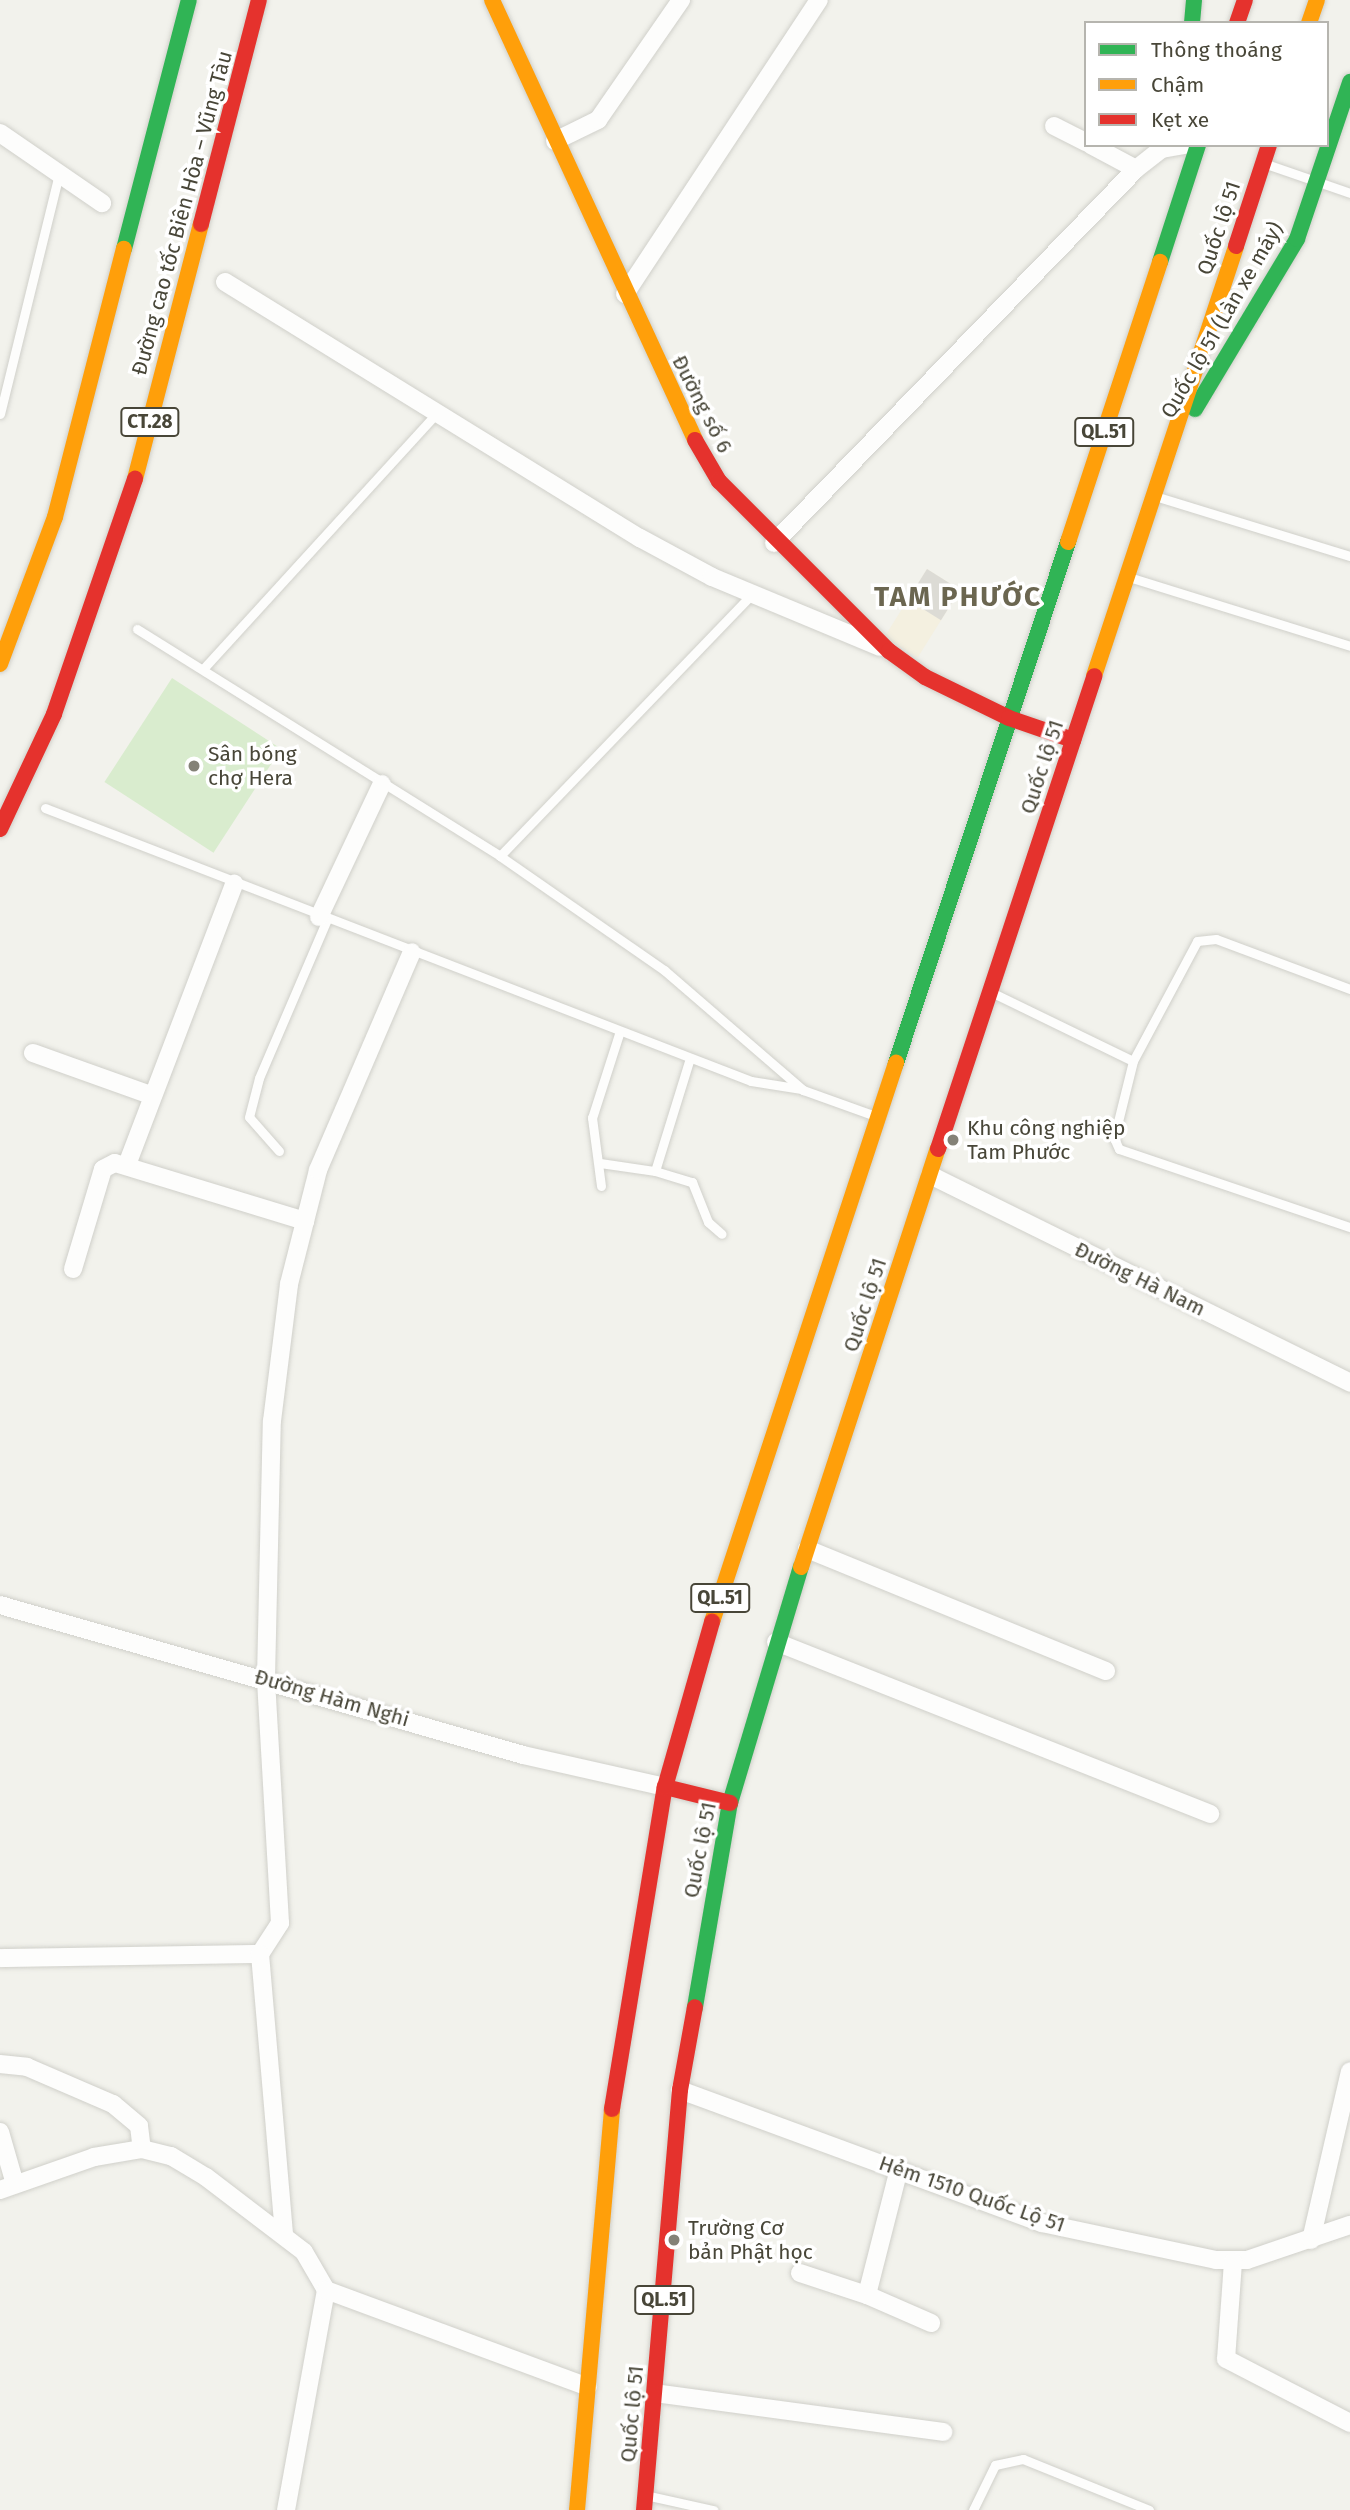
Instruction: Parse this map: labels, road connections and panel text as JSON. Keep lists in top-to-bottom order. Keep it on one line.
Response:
{"streets":{"main road":["Đường cao tốc Biên Hòa – Vũng Tàu","Quốc lộ 51","Quốc lộ 51 (Làn xe máy)","Đường số 6","CT.28","QL.51"],"street":["Đường Hà Nam","Đường Hàm Nghi","Hẻm 1510 Quốc Lộ 51"]},"crossings":[["Quốc lộ 51","Quốc lộ 51 (Làn xe máy)"],["Quốc lộ 51","Đường số 6"],["Quốc lộ 51","Đường Hà Nam"],["Quốc lộ 51","Hẻm 1510 Quốc Lộ 51"],["Đường số 6","QL.51"],["QL.51","Đường Hàm Nghi"]],"districts":["TAM PHƯỚC"],"places":["Sân bóng chợ Hera","Khu công nghiệp Tam Phước","Trường Cơ bản Phật học"],"legend":["Thông thoáng","Chậm","Kẹt xe"]}
